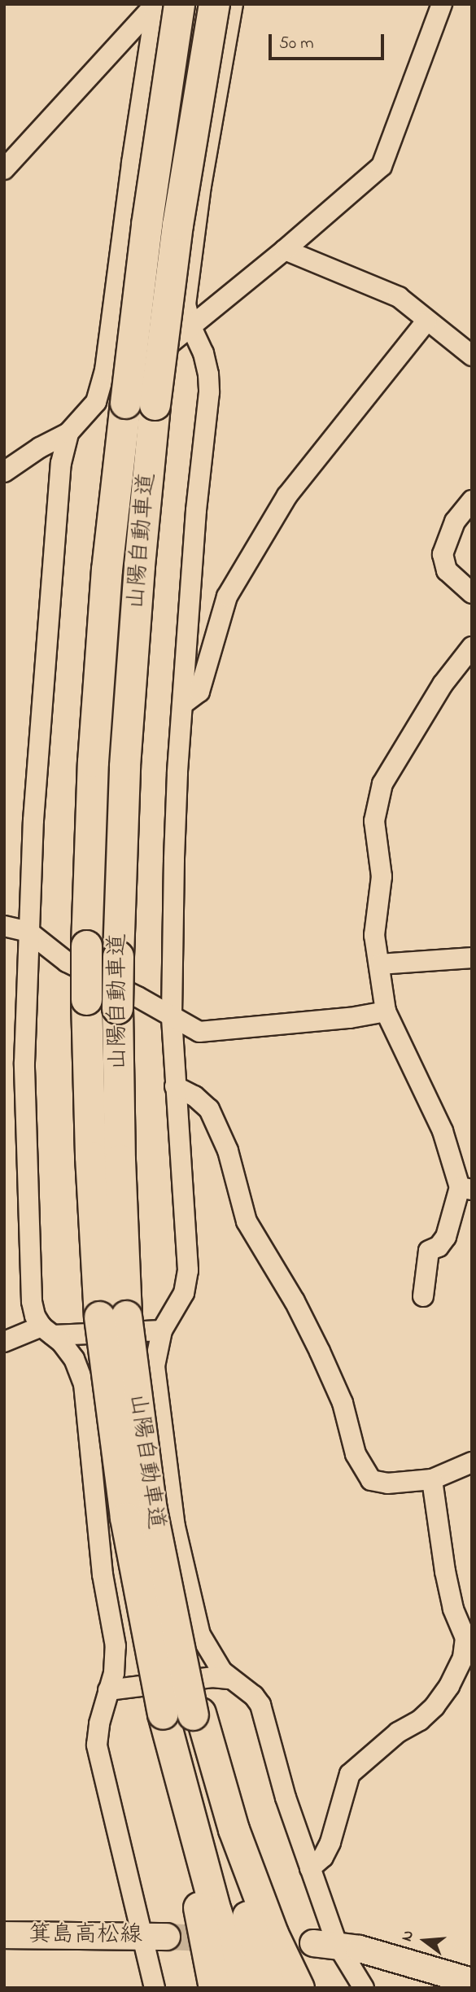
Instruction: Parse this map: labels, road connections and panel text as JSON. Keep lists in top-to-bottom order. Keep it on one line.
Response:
{"streets":{"highway":["山陽自動車道"],"main road":["箕島高松線"]},"scale_bar":"50 m","north":"left"}
